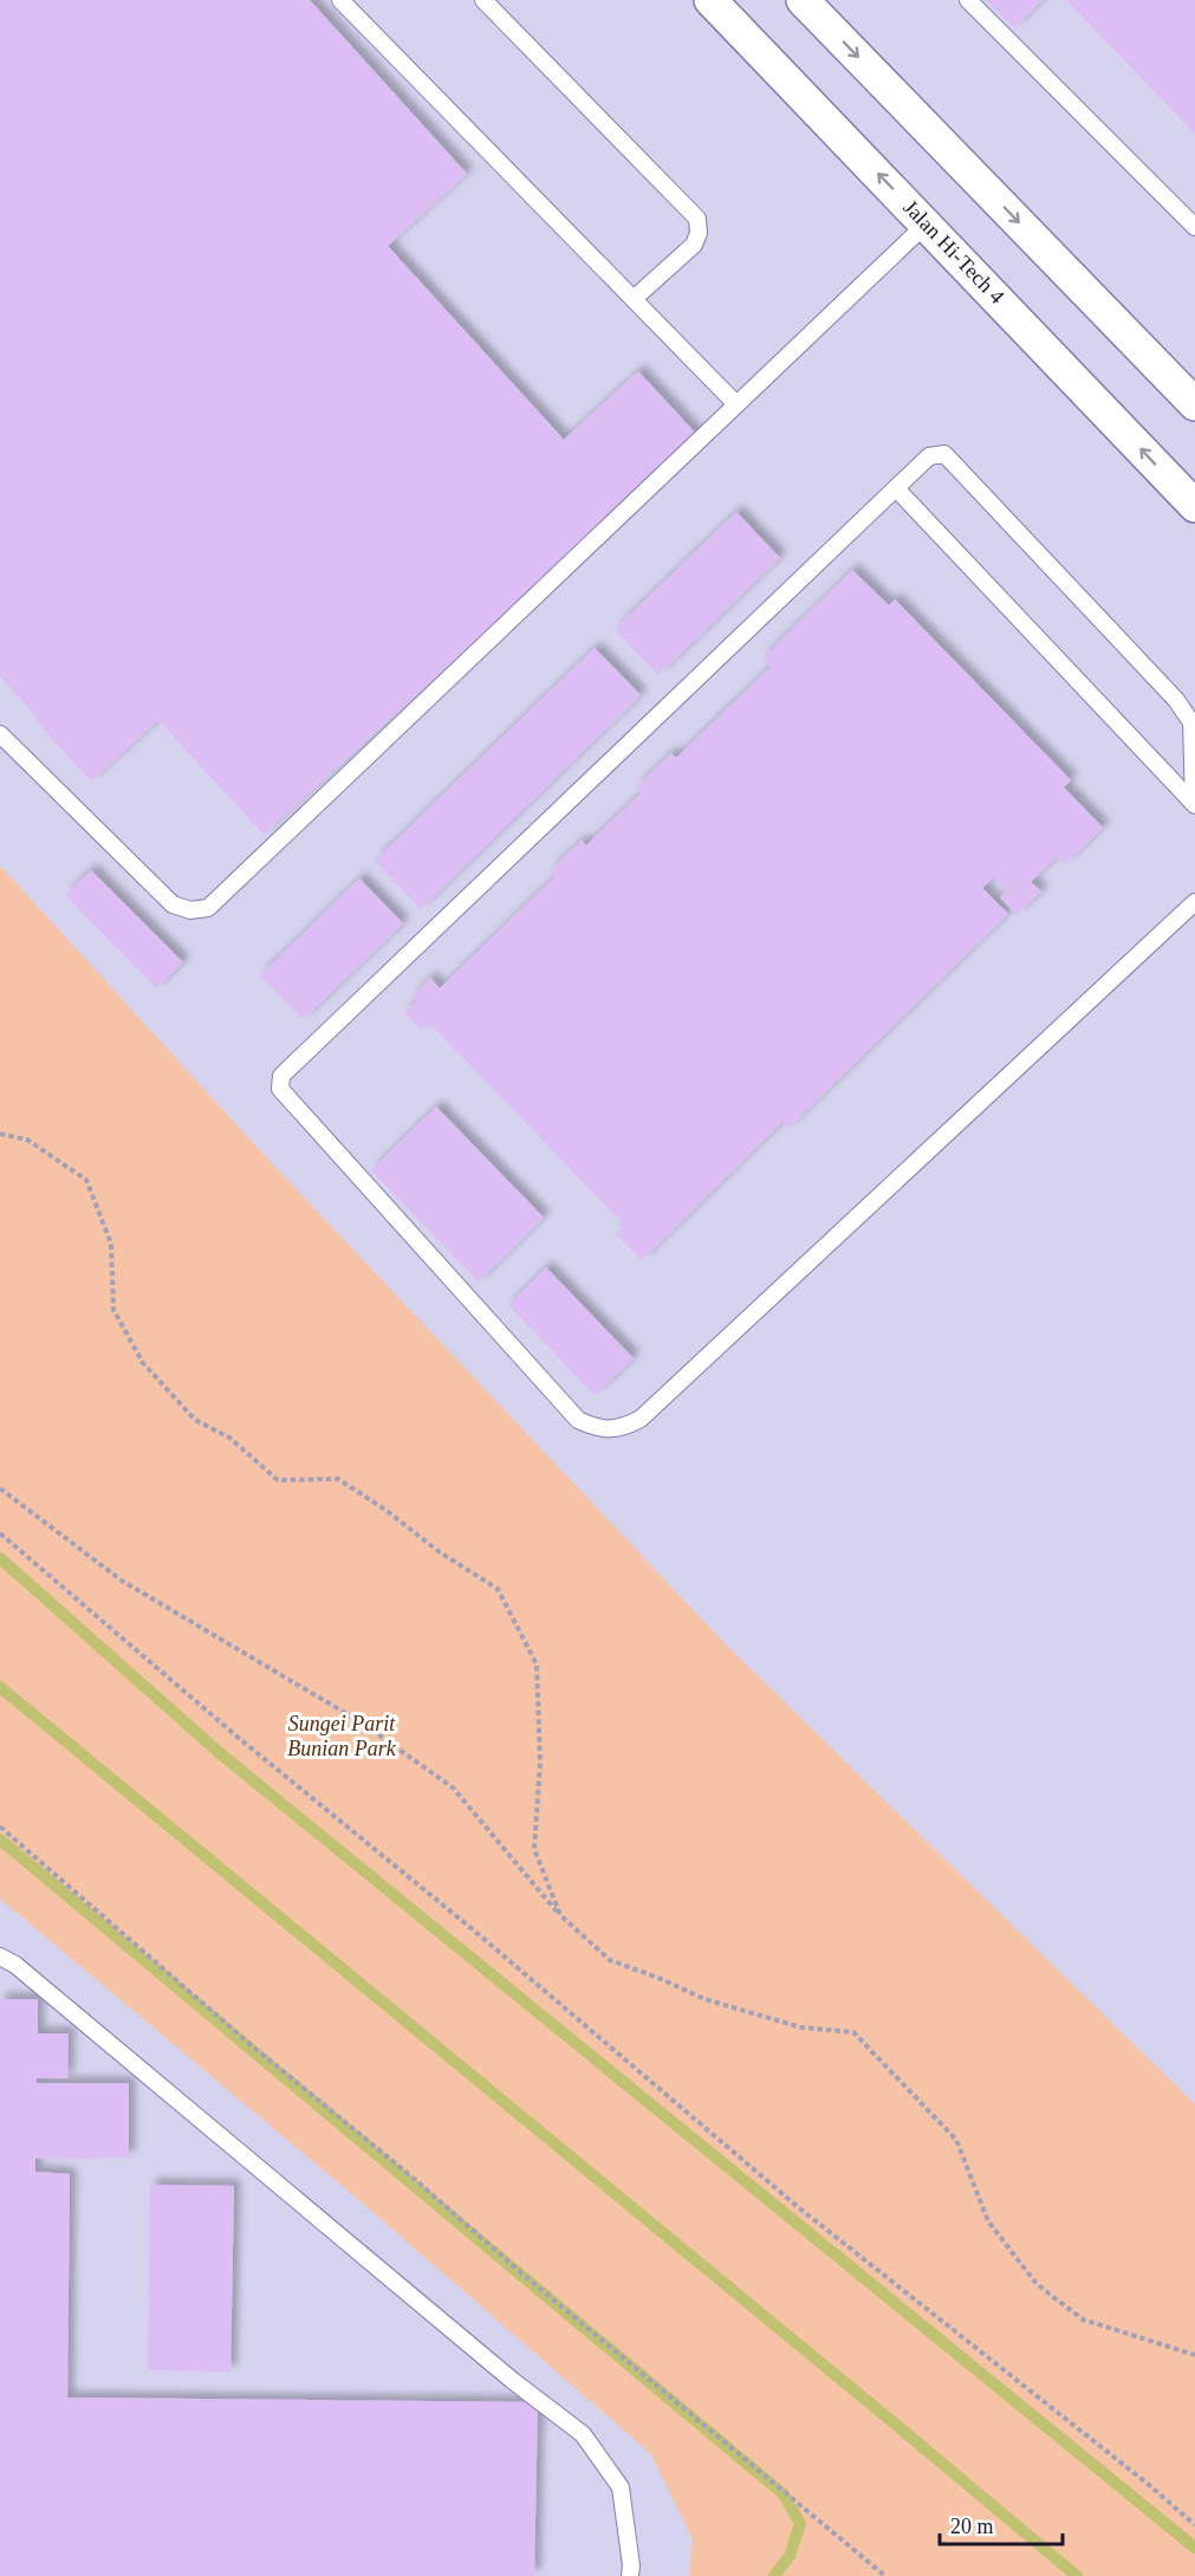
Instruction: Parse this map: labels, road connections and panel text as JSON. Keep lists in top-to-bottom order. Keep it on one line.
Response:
{"streets":{"street":["Jalan Hi-Tech 4"]},"parks":["Sungei Parit Bunian Park"],"scale_bar":"20 m"}
